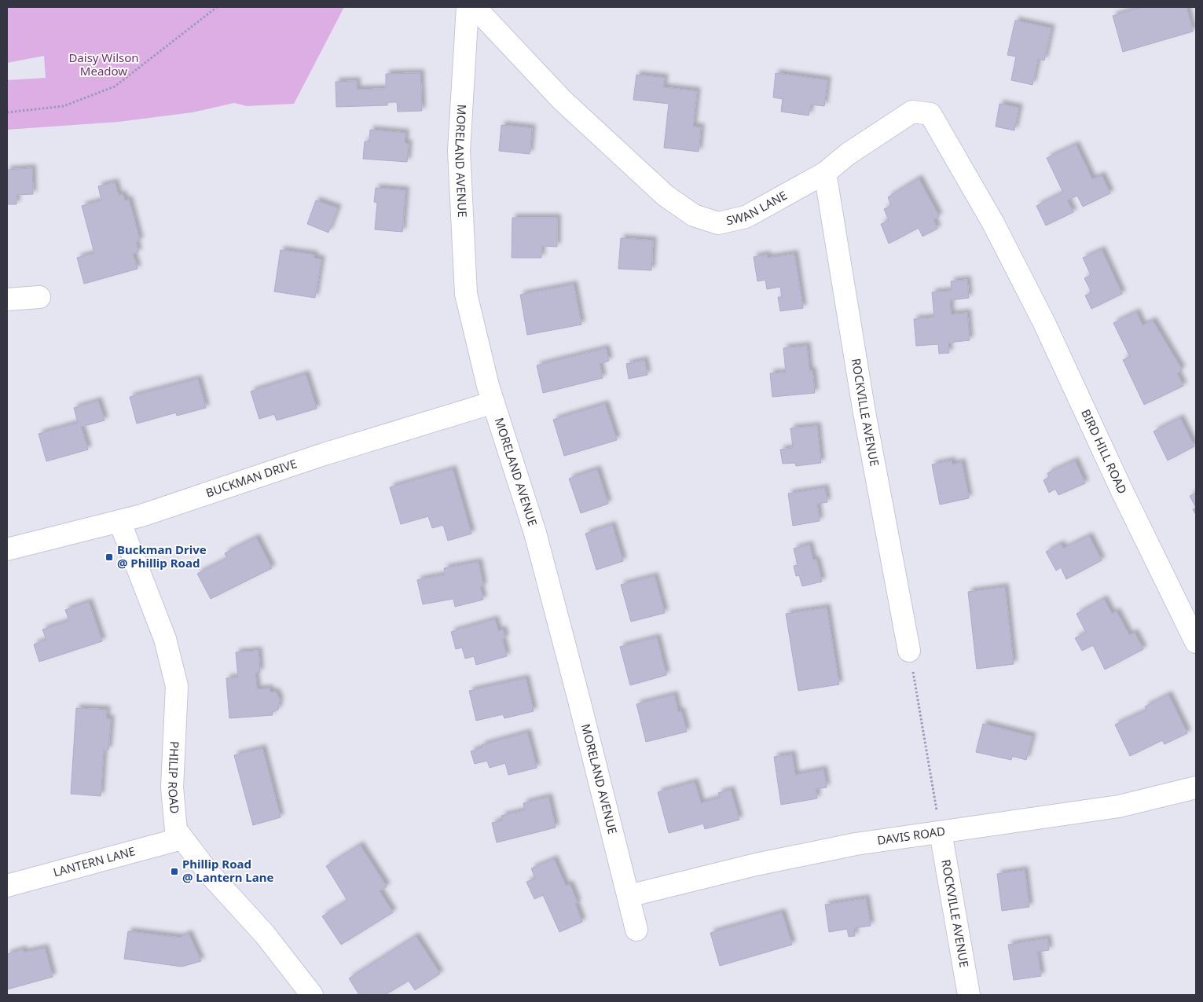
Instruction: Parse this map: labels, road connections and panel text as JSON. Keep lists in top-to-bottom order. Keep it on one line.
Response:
{"streets":{"street":["MORELAND AVENUE","SWAN LANE","ROCKVILLE AVENUE","BIRD HILL ROAD","BUCKMAN DRIVE","PHILIP ROAD","DAVIS ROAD","LANTERN LANE"]},"crossings":[["MORELAND AVENUE","BUCKMAN DRIVE"],["MORELAND AVENUE","DAVIS ROAD"],["SWAN LANE","ROCKVILLE AVENUE"],["SWAN LANE","BIRD HILL ROAD"],["ROCKVILLE AVENUE","DAVIS ROAD"],["BUCKMAN DRIVE","PHILIP ROAD"],["PHILIP ROAD","LANTERN LANE"]],"parks":["Daisy Wilson Meadow"],"places":{"transit":["Buckman Drive @ Phillip Road","Phillip Road @ Lantern Lane"]}}
